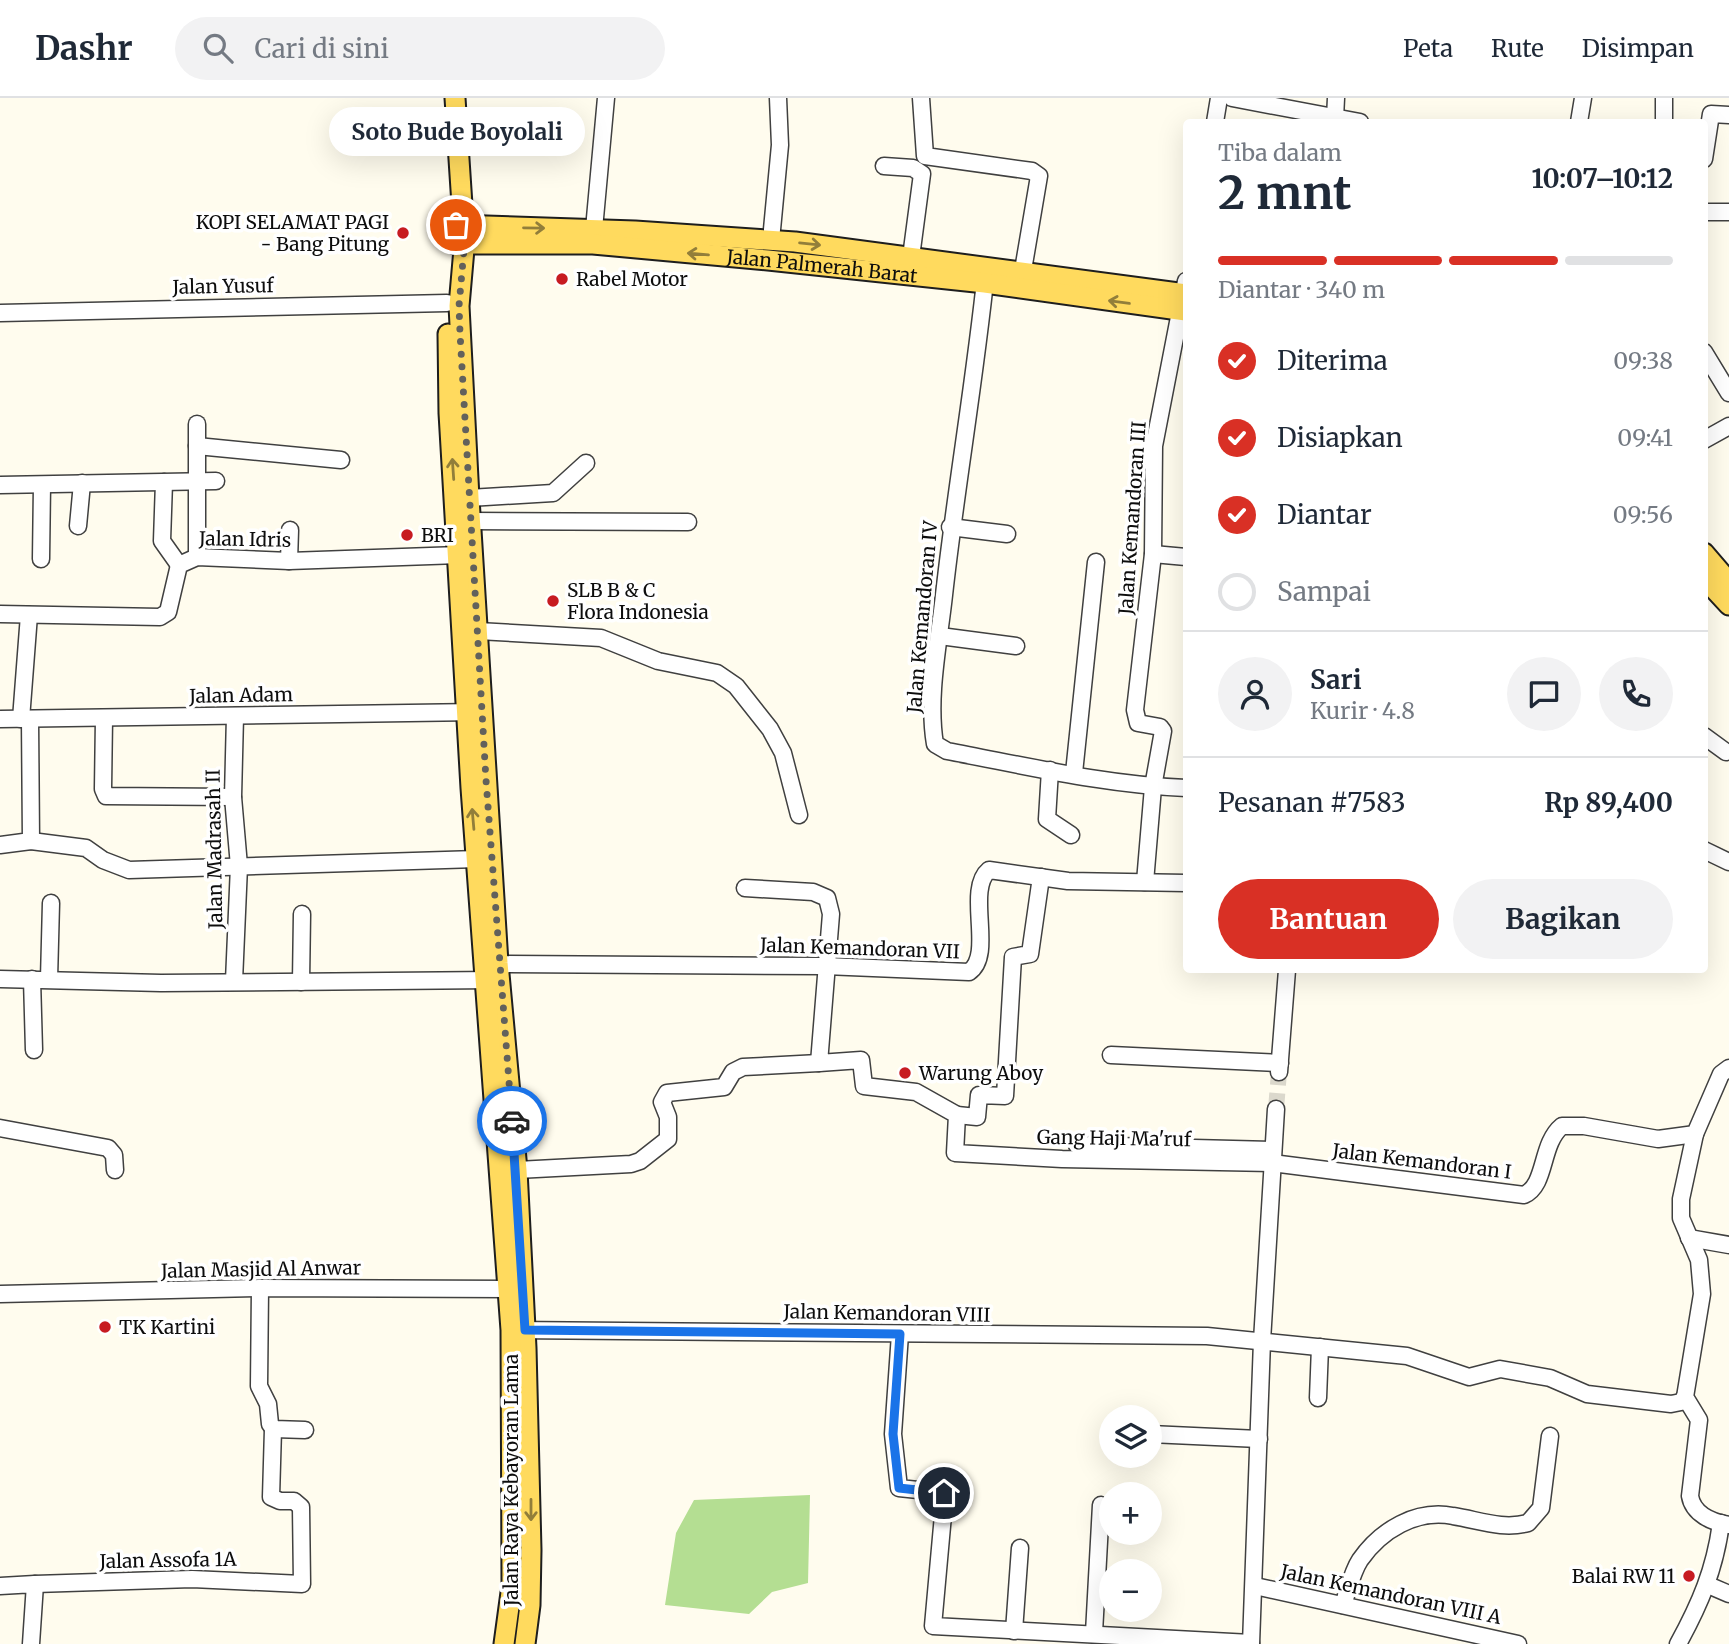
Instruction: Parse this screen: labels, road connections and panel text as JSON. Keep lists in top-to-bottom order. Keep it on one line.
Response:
{"streets":{"main road":["Jalan Palmerah Barat","Jalan Raya Kebayoran Lama"],"street":["Jalan Yusuf","Jalan Kemandoran III","Jalan Idris","Jalan Kemandoran IV","Jalan Adam","Jalan Madrasah II","Jalan Kemandoran VII","Gang Haji Ma'ruf","Jalan Kemandoran I","Jalan Masjid Al Anwar","Jalan Kemandoran VIII","Jalan Assofa 1A","Jalan Kemandoran VIII A"]},"crossings":[["Jalan Palmerah Barat","Jalan Kemandoran IV"],["Jalan Palmerah Barat","Jalan Raya Kebayoran Lama"],["Jalan Yusuf","Jalan Raya Kebayoran Lama"],["Jalan Kemandoran III","Jalan Kemandoran IV"],["Jalan Idris","Jalan Raya Kebayoran Lama"],["Jalan Adam","Jalan Madrasah II"],["Jalan Adam","Jalan Raya Kebayoran Lama"],["Jalan Kemandoran VII","Jalan Raya Kebayoran Lama"],["Gang Haji Ma'ruf","Jalan Kemandoran I"],["Jalan Masjid Al Anwar","Jalan Raya Kebayoran Lama"],["Jalan Kemandoran VIII","Jalan Raya Kebayoran Lama"]],"places":["Soto Bude Boyolali","KOPI SELAMAT PAGI - Bang Pitung","Rabel Motor","BRI","SLB B & C Flora Indonesia","Warung Aboy","TK Kartini","Balai RW 11"],"page":{"header":"Dashr","search":"Cari di sini","nav":["Peta","Rute","Disimpan"],"bubble":"Soto Bude Boyolali","heading":["2 mnt","Tiba dalam","10:07–10:12"],"panel":["Sari","Kurir · 4.8","Pesanan #7583","Rp 89,400"],"bar":"Diantar · 340 m","list":[["Diterima","09:38"],["Disiapkan","09:41"],["Diantar","09:56"],"Sampai"],"buttons":["Bantuan","Bagikan"],"map_buttons":["+","−"]}}
